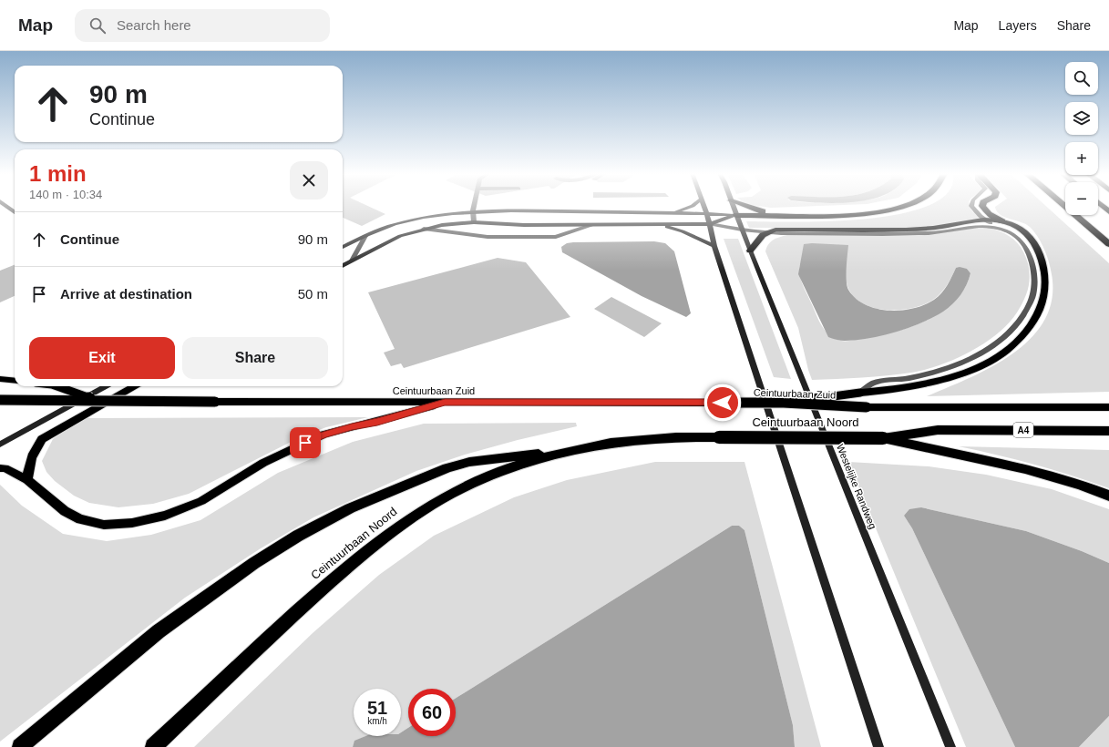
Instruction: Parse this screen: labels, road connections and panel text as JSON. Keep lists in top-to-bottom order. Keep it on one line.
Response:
{"streets":{"highway":["Ceintuurbaan Noord","A4"],"main road":["Ceintuurbaan Zuid"],"street":["Westelijke Randweg"]},"crossings":[["Ceintuurbaan Noord","A4"]],"page":{"header":"Map","search":"Search here","nav":["Map","Layers","Share"],"map_buttons":["+","−"],"turn":["90 m","Continue"],"heading":["1 min","140 m · 10:34"],"list":[{"name":"Continue","value":"90 m"},{"name":"Arrive at destination","value":"50 m"}],"buttons":["Exit","Share"],"speed":"51 km/h","limit":"60"}}
